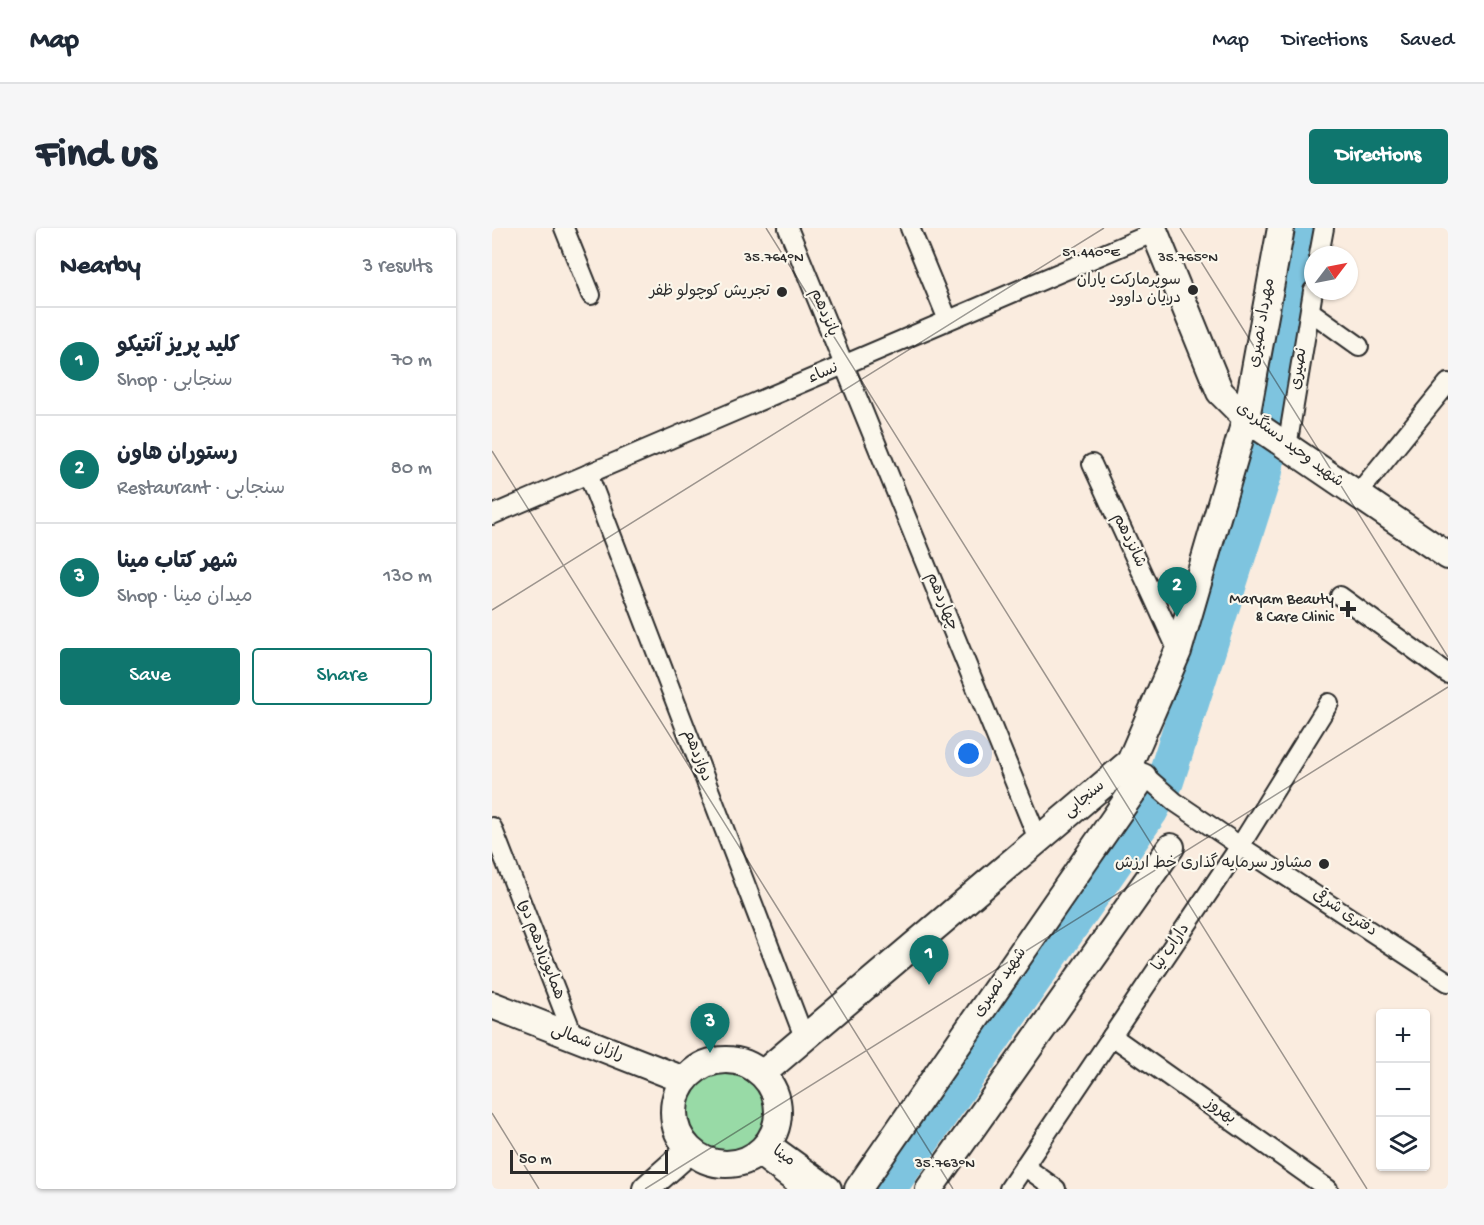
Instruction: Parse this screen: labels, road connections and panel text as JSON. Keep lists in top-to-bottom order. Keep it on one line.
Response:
{"streets":{"street":["پانزدهم","مهرداد نصیری","نصیری","نساء","شهید وحید دستگردی","شانزدهم","چهاردهم","دوازدهم","سنجابی","دفتری شرقی","داراب نیا","همایون(دهم دو)","شهید نصیری","رازان شمالی","بهروز","مینا"]},"crossings":[["پانزدهم","نساء"],["پانزدهم","چهاردهم"],["مهرداد نصیری","نصیری"],["مهرداد نصیری","شهید وحید دستگردی"],["مهرداد نصیری","سنجابی"],["نصیری","شهید وحید دستگردی"],["نصیری","سنجابی"],["نساء","شهید وحید دستگردی"],["نساء","چهاردهم"],["نساء","دوازدهم"],["شهید وحید دستگردی","سنجابی"],["شانزدهم","سنجابی"],["چهاردهم","سنجابی"],["دوازدهم","سنجابی"],["سنجابی","دفتری شرقی"],["سنجابی","شهید نصیری"],["سنجابی","رازان شمالی"],["سنجابی","مینا"],["دفتری شرقی","داراب نیا"],["دفتری شرقی","شهید نصیری"],["داراب نیا","بهروز"],["همایون(دهم دو)","رازان شمالی"],["رازان شمالی","مینا"]],"places":{"other":["سوپرمارکت یاران دریان داوود","تجریش کوچولو ظفر","مشاور سرمایه‌ گذاری خط ارزش"],"health":["Maryam Beauty & Care Clinic"]},"scale_bar":"50 m","north":"top right","page":{"header":"Map","nav":["Map","Directions","Saved"],"buttons":["Directions",["Save","Share"]],"title":"Find us","heading":["Nearby","3 results"],"list":[{"mark":"1","name":"کلید پریز آنتیکو","note":"Shop · سنجابی","value":"70 m"},{"mark":"2","name":"رستوران هاون","note":"Restaurant · سنجابی","value":"80 m"},{"mark":"3","name":"شهر کتاب مینا","note":"Shop · میدان مینا","value":"130 m"}],"pins":["2","1","3"],"map_buttons":["+","−"],"scale":"50 m"},"coordinates":["51.440°E","35.764°N","35.765°N","35.763°N"]}
